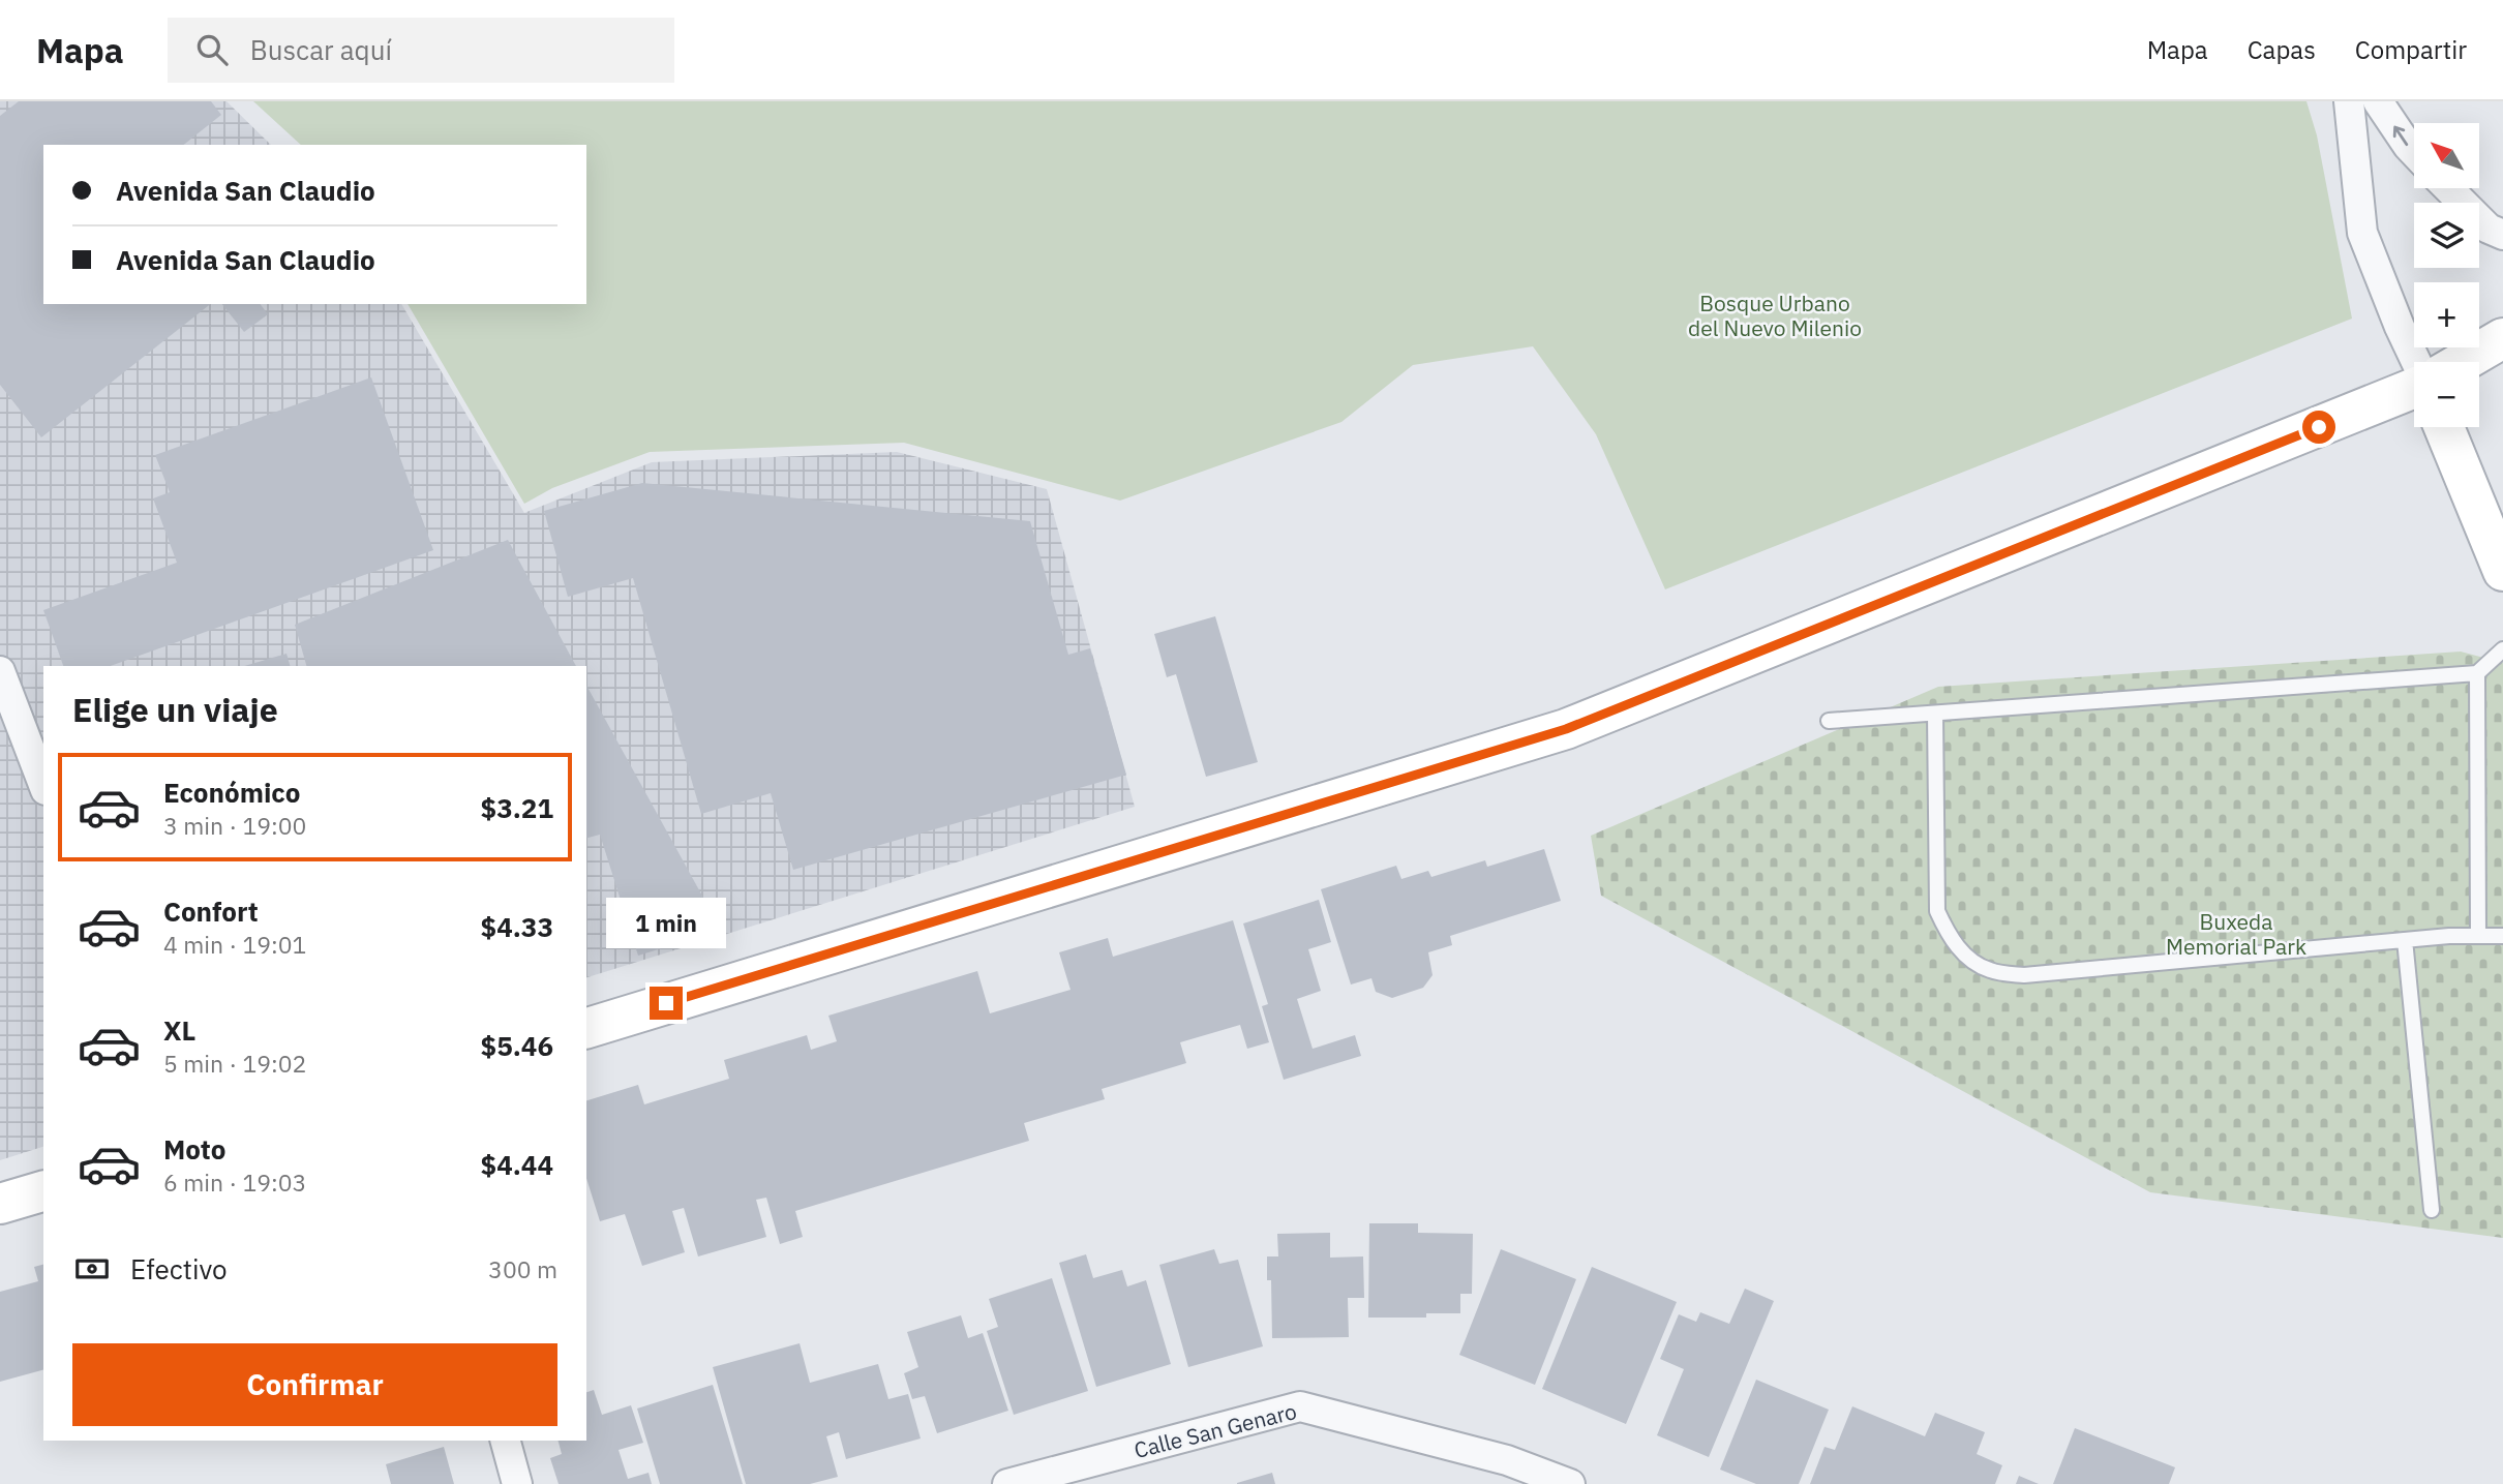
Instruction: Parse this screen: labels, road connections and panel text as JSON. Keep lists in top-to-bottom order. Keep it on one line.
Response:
{"streets":{"street":["Calle San Genaro"]},"parks":["Bosque Urbano del Nuevo Milenio","Buxeda Memorial Park"],"north":"top left","page":{"header":"Mapa","search":"Buscar aquí","nav":["Mapa","Capas","Compartir"],"map_buttons":["+","−"],"banner":["Avenida San Claudio","Avenida San Claudio"],"heading":"Elige un viaje","list":[{"name":"Económico","note":"3 min · 19:00","value":"$3.21"},{"name":"Confort","note":"4 min · 19:01","value":"$4.33"},{"name":"XL","note":"5 min · 19:02","value":"$5.46"},{"name":"Moto","note":"6 min · 19:03","value":"$4.44"}],"bubble":"1 min","pay":["Efectivo","300 m"],"buttons":"Confirmar"}}
